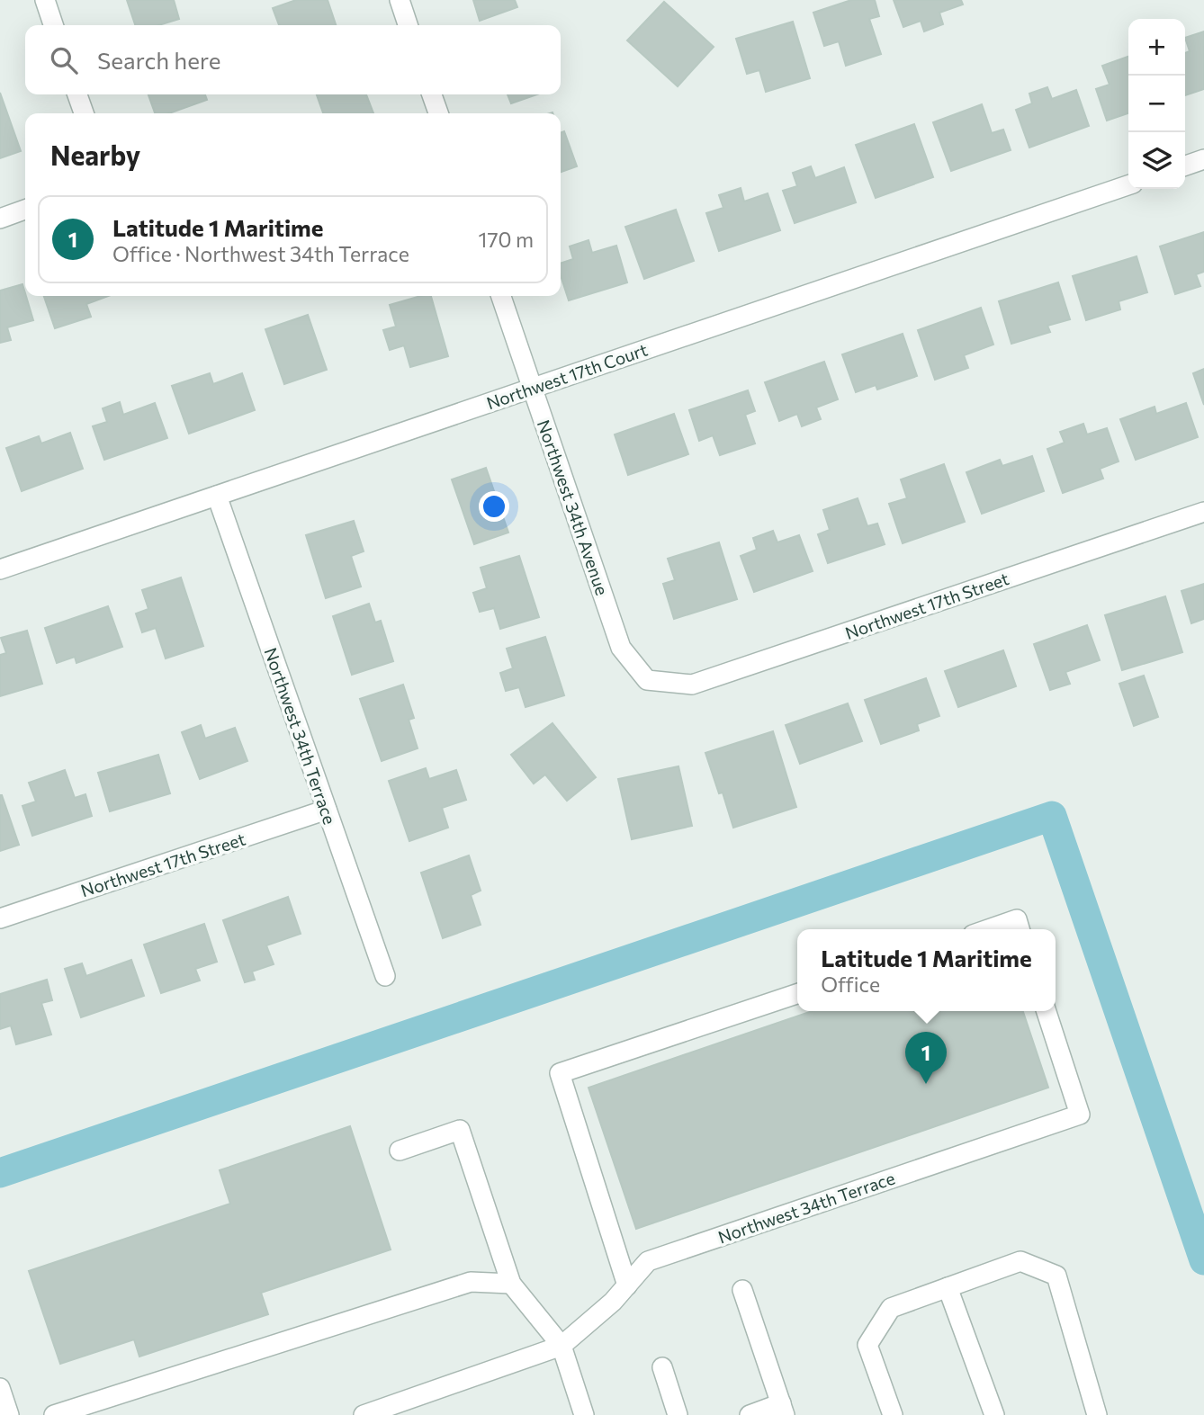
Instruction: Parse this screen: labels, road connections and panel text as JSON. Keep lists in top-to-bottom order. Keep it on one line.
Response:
{"streets":{"street":["Northwest 17th Court","Northwest 34th Avenue","Northwest 17th Street","Northwest 34th Terrace"]},"crossings":[["Northwest 17th Court","Northwest 34th Avenue"],["Northwest 17th Court","Northwest 34th Terrace"],["Northwest 34th Avenue","Northwest 17th Street"],["Northwest 17th Street","Northwest 34th Terrace"]],"page":{"map_buttons":["+","−"],"search":"Search here","heading":"Nearby","list":[{"mark":"1","name":"Latitude 1 Maritime","note":"Office · Northwest 34th Terrace","value":"170 m"}],"popup":["Latitude 1 Maritime","Office"],"pins":"1"}}
